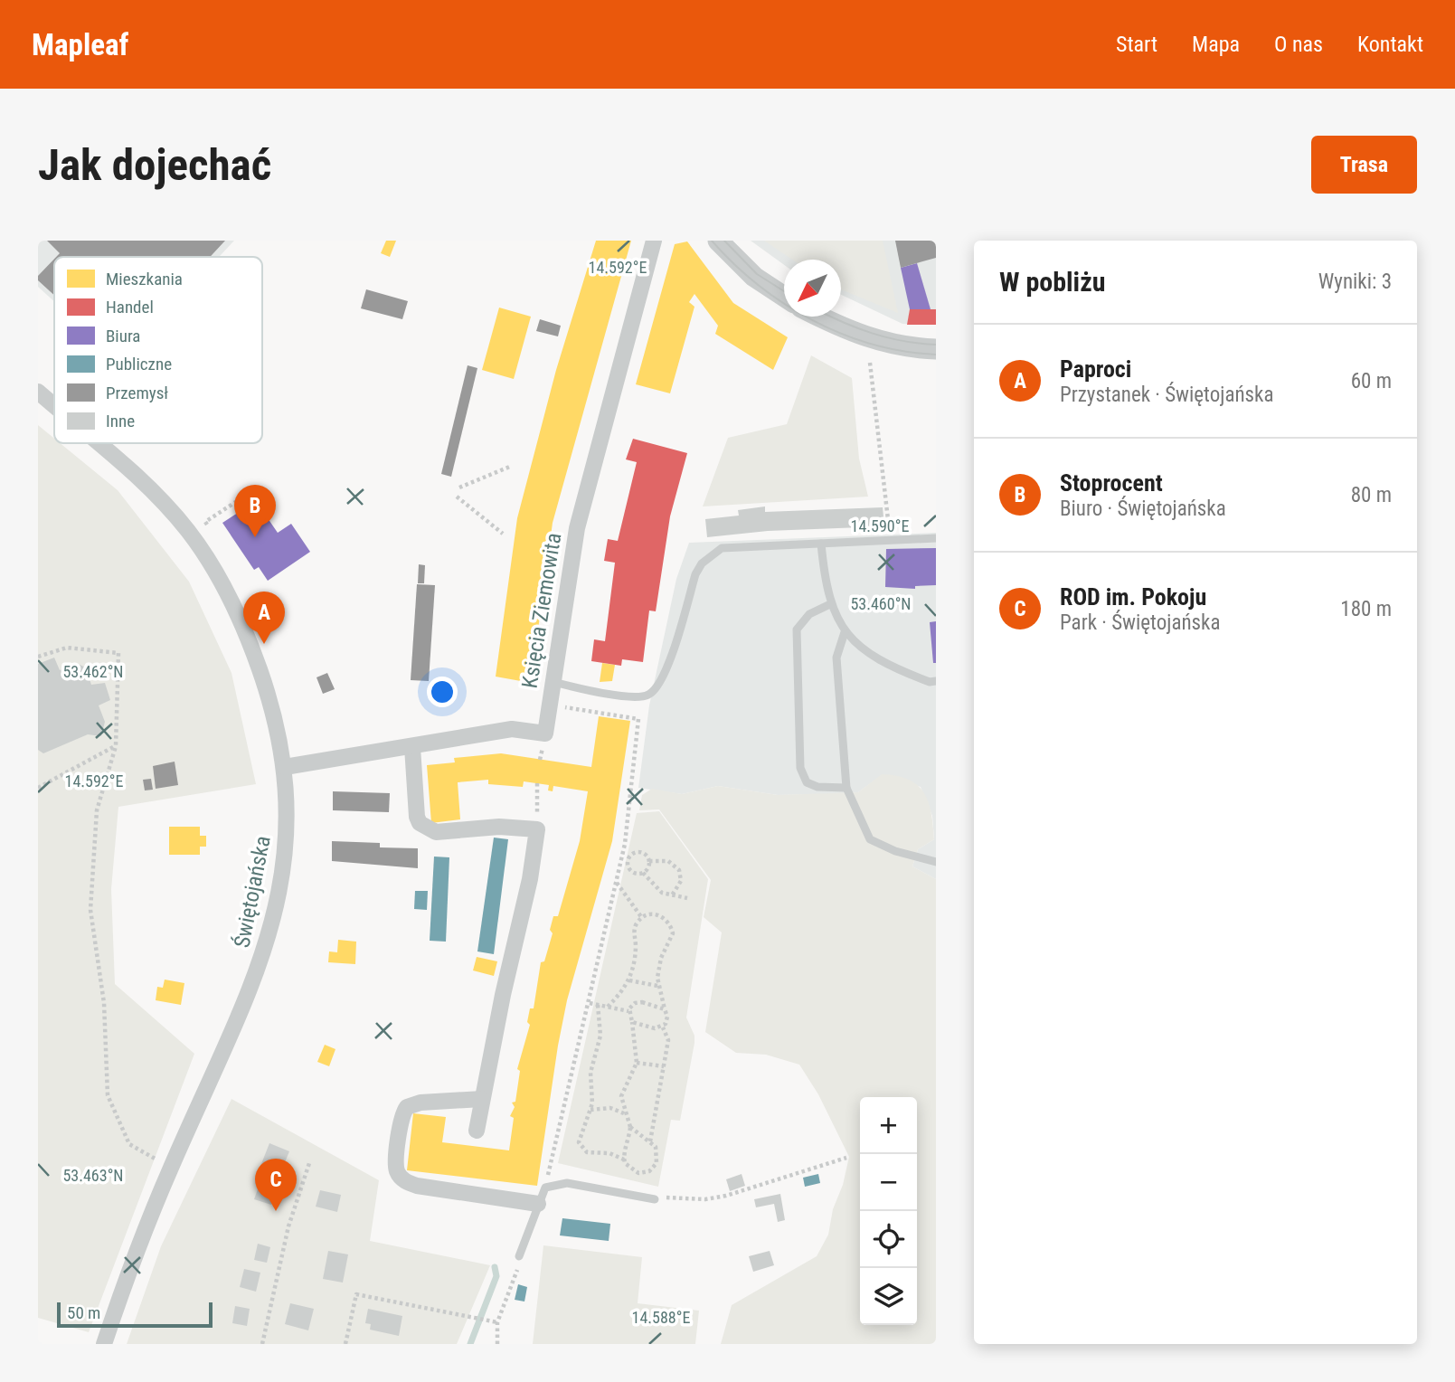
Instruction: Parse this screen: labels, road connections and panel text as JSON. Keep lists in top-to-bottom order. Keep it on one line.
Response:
{"streets":{"street":["Księcia Ziemowita","Świętojańska"]},"crossings":[["Księcia Ziemowita","Świętojańska"]],"legend":["Mieszkania","Handel","Biura","Publiczne","Przemysł","Inne"],"scale_bar":"50 m","north":"bottom left","page":{"header":"Mapleaf","nav":["Start","Mapa","O nas","Kontakt"],"buttons":"Trasa","title":"Jak dojechać","heading":["W pobliżu","Wyniki: 3"],"list":[{"mark":"A","name":"Paproci","note":"Przystanek · Świętojańska","value":"60 m"},{"mark":"B","name":"Stoprocent","note":"Biuro · Świętojańska","value":"80 m"},{"mark":"C","name":"ROD im. Pokoju","note":"Park · Świętojańska","value":"180 m"}],"pins":["B","A","C"],"map_buttons":["+","−"],"scale":"50 m"},"coordinates":["14.592°E","14.590°E","53.460°N","53.462°N","53.463°N","14.588°E"]}
